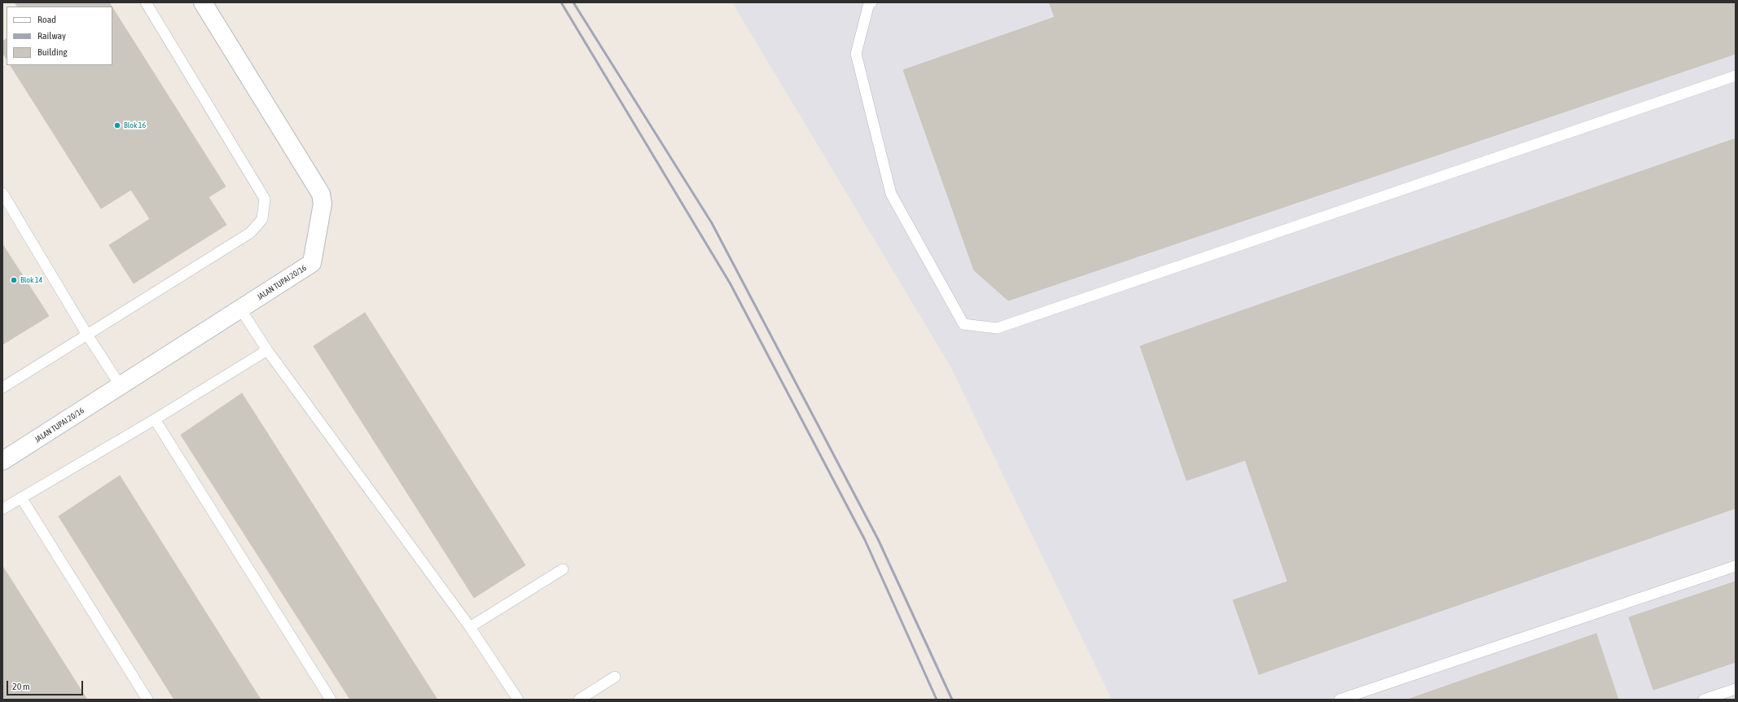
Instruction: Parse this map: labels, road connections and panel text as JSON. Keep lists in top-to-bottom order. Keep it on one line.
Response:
{"streets":{"street":["JALAN TUPAI 20/16"]},"places":["Blok 16","Blok 14"],"legend":["Road","Railway","Building"],"scale_bar":"20 m"}
